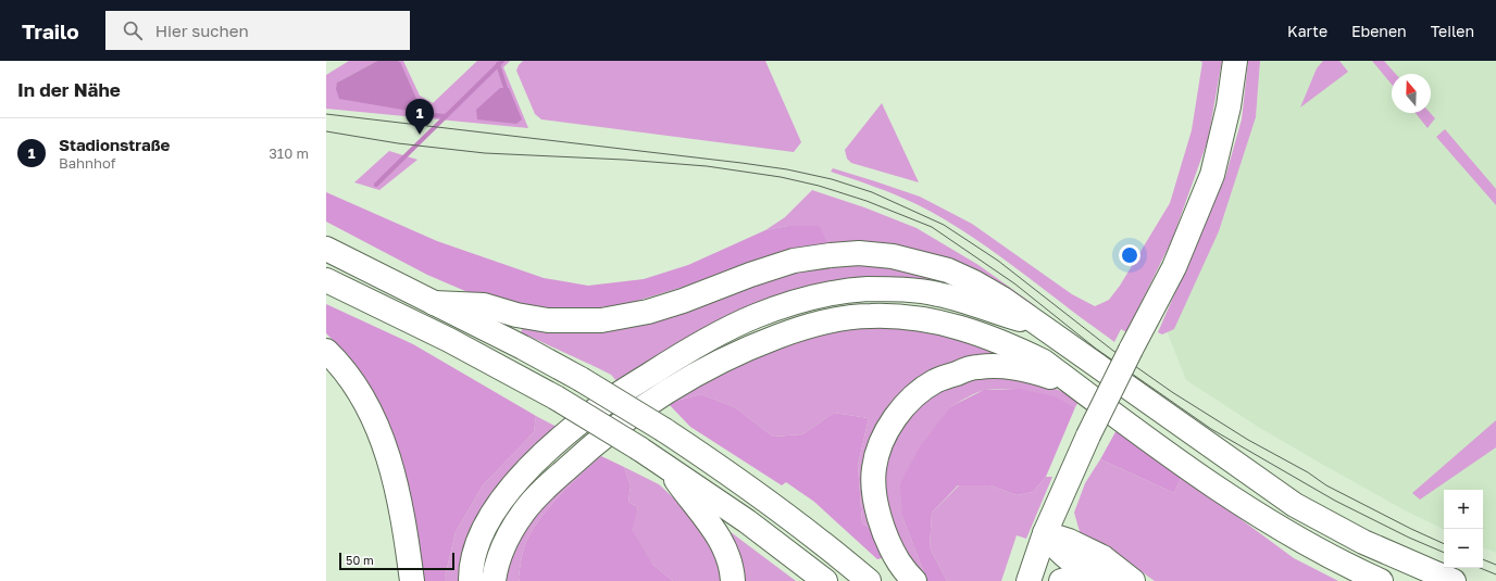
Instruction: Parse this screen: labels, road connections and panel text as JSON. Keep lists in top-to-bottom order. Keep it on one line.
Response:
{"scale_bar":"50 m","north":"top","page":{"header":"Trailo","search":"Hier suchen","nav":["Karte","Ebenen","Teilen"],"heading":"In der Nähe","pins":"1","list":[{"mark":"1","name":"Stadionstraße","note":"Bahnhof","value":"310 m"}],"map_buttons":["+","−"],"scale":"50 m"}}
